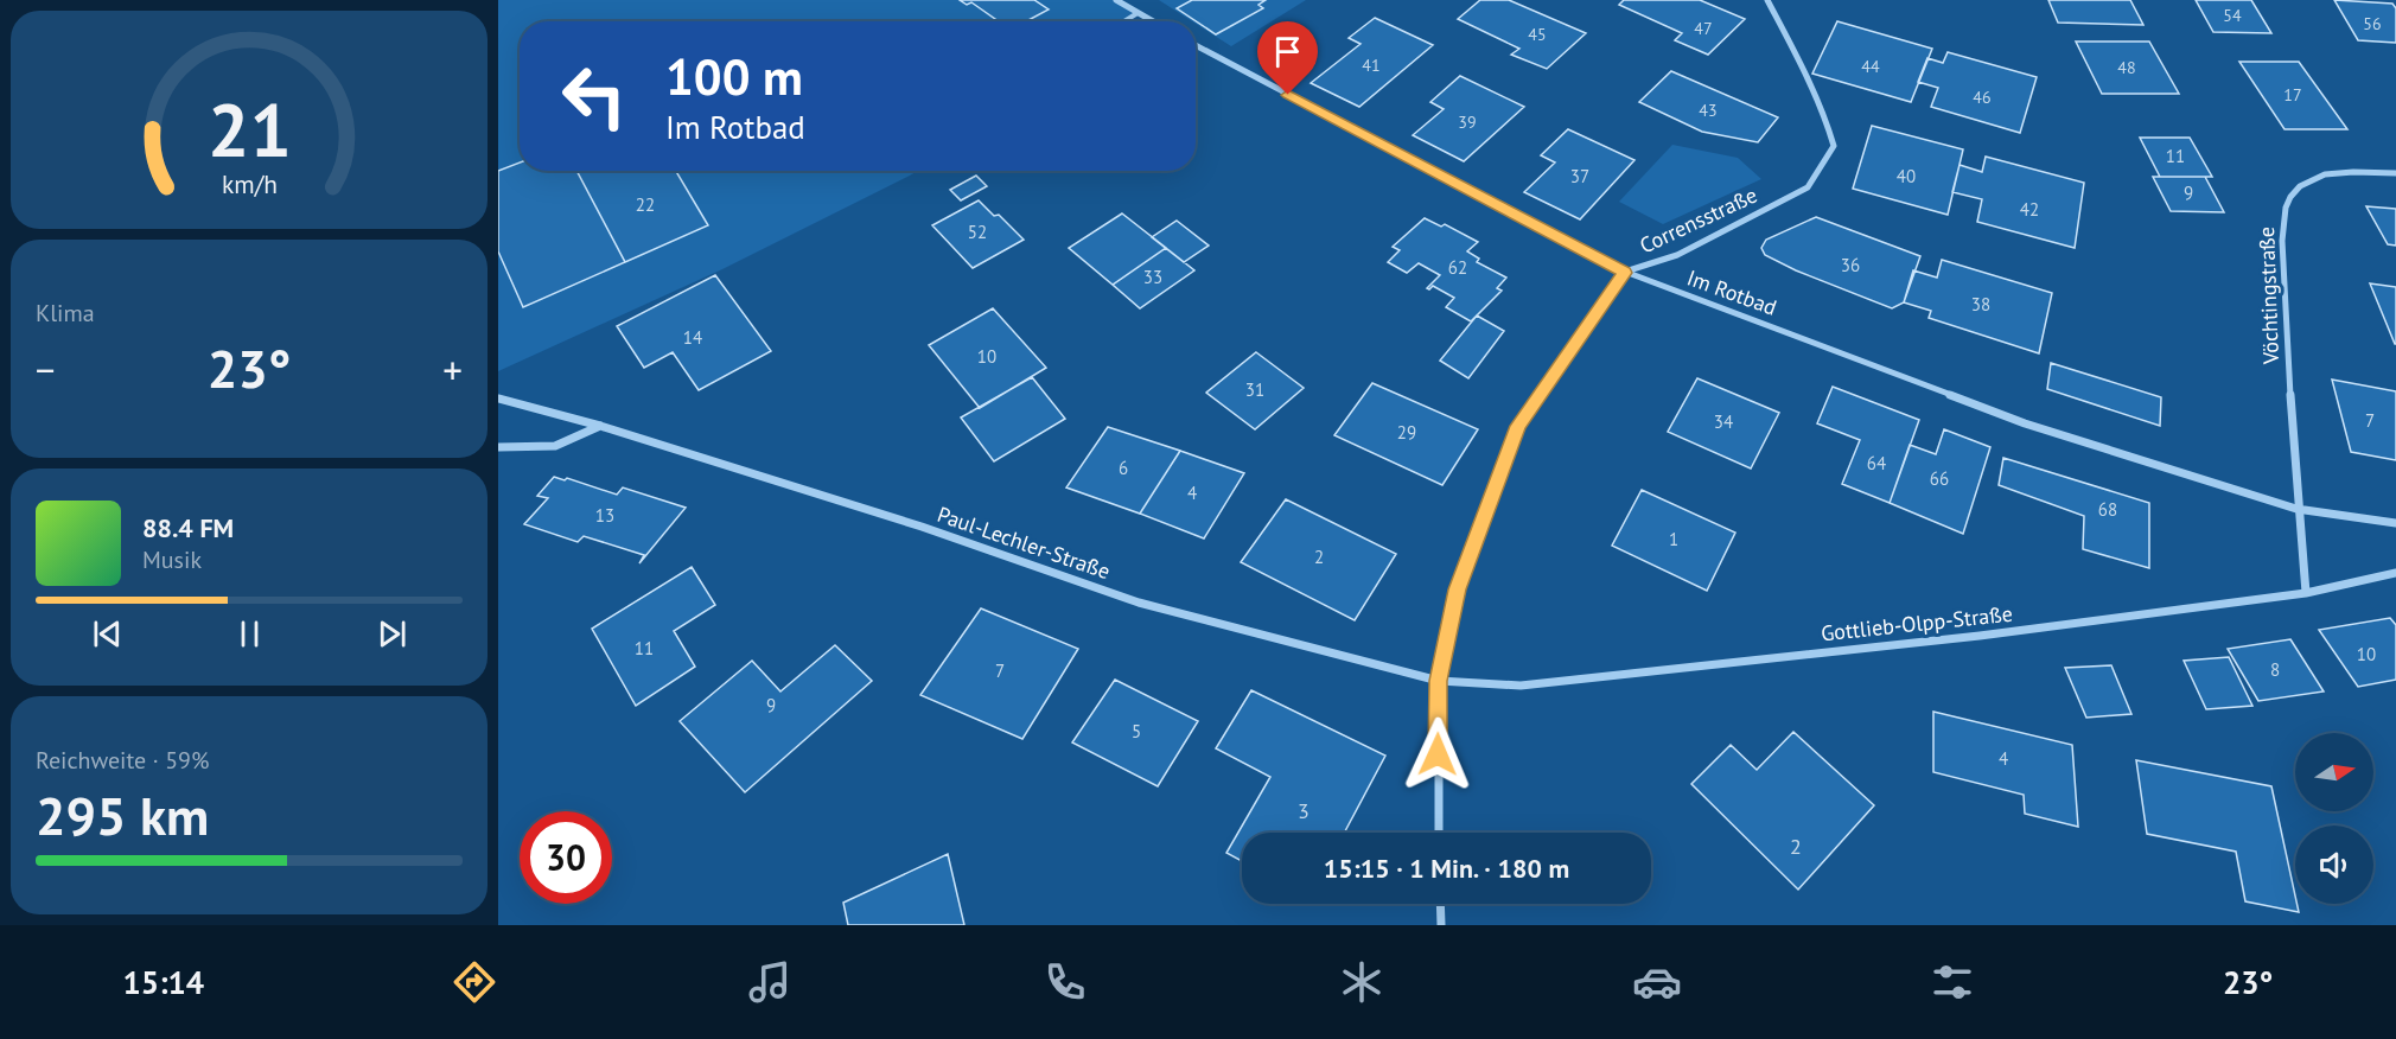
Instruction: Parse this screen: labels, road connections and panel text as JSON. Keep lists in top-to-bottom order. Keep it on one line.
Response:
{"streets":{"street":["Corrensstraße","Im Rotbad","Vöchtingstraße","Paul-Lechler-Straße","Gottlieb-Olpp-Straße"]},"crossings":[["Corrensstraße","Im Rotbad"],["Corrensstraße","Paul-Lechler-Straße"],["Corrensstraße","Gottlieb-Olpp-Straße"],["Im Rotbad","Vöchtingstraße"],["Paul-Lechler-Straße","Gottlieb-Olpp-Straße"]],"house_numbers":["54","56","47","45","41","44","48","17","46","43","39","11","37","40","9","22","42","52","36","62","33","38","14","10","31","7","34","29","64","6","66","4","68","13","1","2","11","10","8","7","9","5","4","3","2"],"north":"right","page":{"turn":["100 m","Im Rotbad"],"tile":["Klima",["Reichweite · 59%","295 km"]],"heat":["−","23°","+"],"song":["88.4 FM","Musik"],"limit":"30","trip":"15:15 · 1 Min. · 180 m","tabs":["15:14","23°"],"gauge":["21","km/h"]}}
